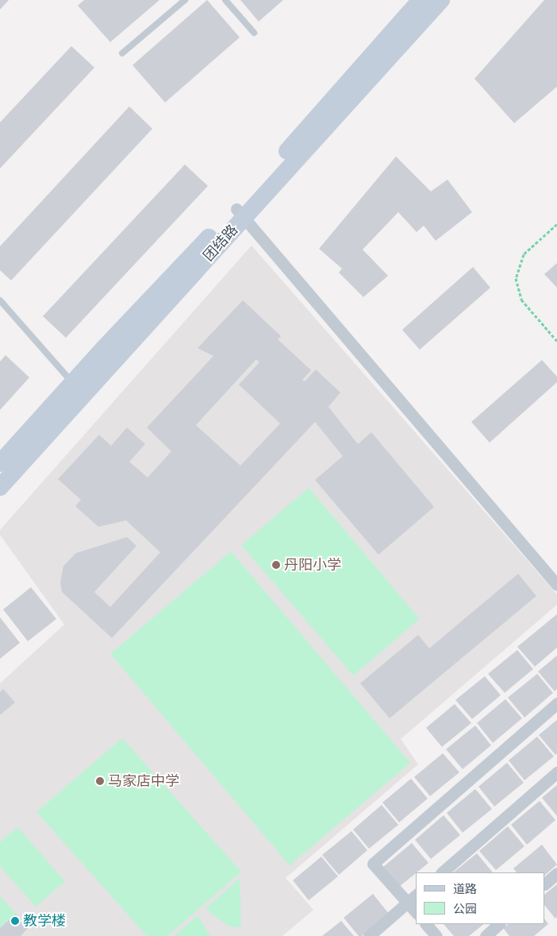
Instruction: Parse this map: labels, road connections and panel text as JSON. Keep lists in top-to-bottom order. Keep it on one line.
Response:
{"streets":{"main road":["团结路"]},"places":["丹阳小学","马家店中学","教学楼"],"legend":["道路","公园"]}
